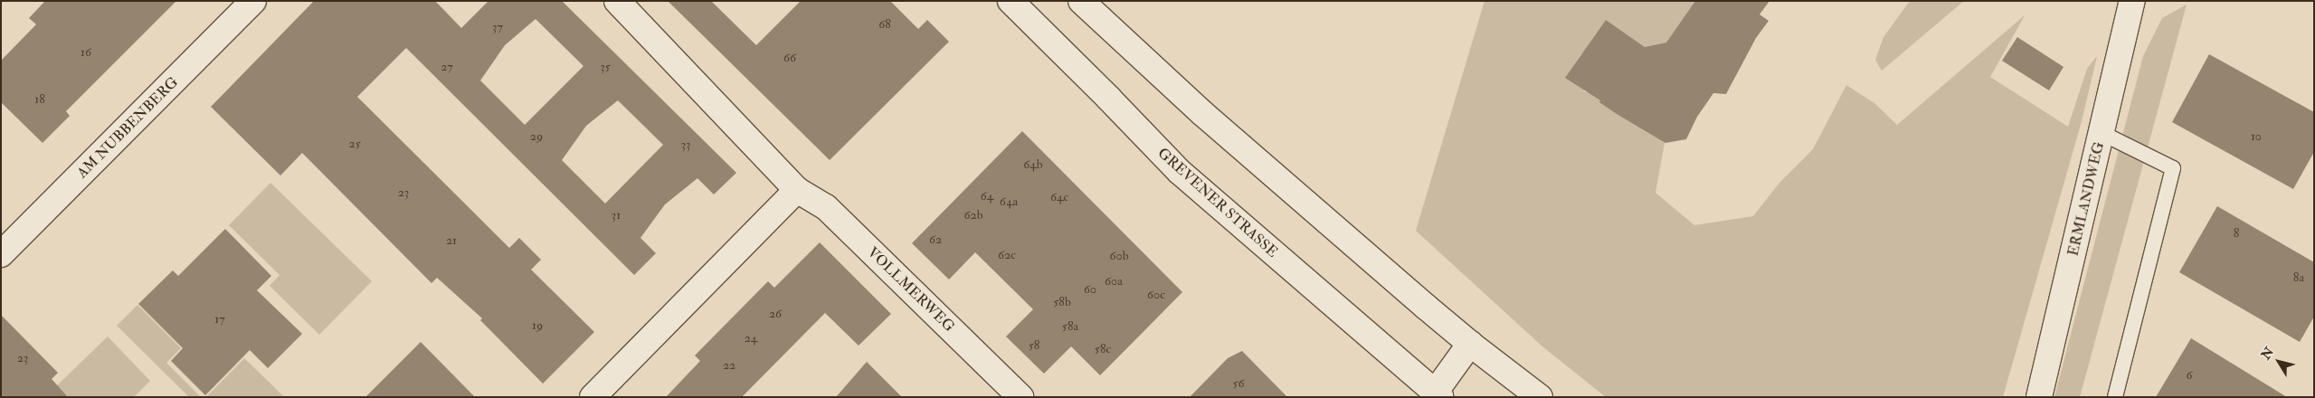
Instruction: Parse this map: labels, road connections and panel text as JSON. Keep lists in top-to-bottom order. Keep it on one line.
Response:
{"streets":{"street":["AM NUBBENBERG","ERMLANDWEG","GREVENER STRASSE","VOLLMERWEG"]},"house_numbers":["68","37","16","66","27","35","18","29","10","25","33","64b","23","64","64c","64a","31","62b","8","62","21","62c","60b","8a","60a","60","60c","58b","26","17","19","58a","24","58","58c","23","22","6","56"],"north":"top left"}
